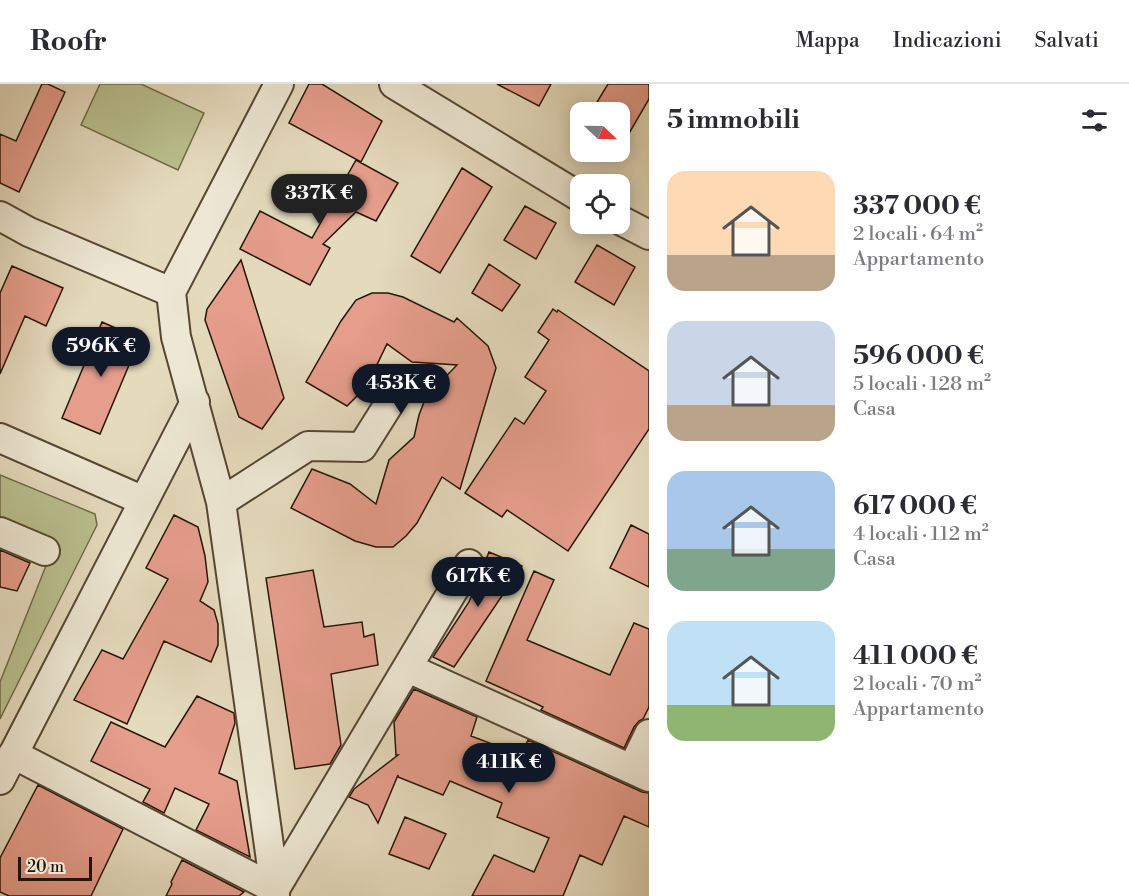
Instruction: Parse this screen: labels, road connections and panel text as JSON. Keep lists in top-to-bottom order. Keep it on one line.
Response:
{"scale_bar":"20 m","north":"right","page":{"header":"Roofr","nav":["Mappa","Indicazioni","Salvati"],"heading":"5 immobili","list":[{"name":"337 000 €","note":"2 locali · 64 m² · Appartamento"},{"name":"596 000 €","note":"5 locali · 128 m² · Casa"},{"name":"617 000 €","note":"4 locali · 112 m² · Casa"},{"name":"411 000 €","note":"2 locali · 70 m² · Appartamento"}],"price":["337K €","596K €","453K €","617K €","411K €"],"scale":"20 m"}}
